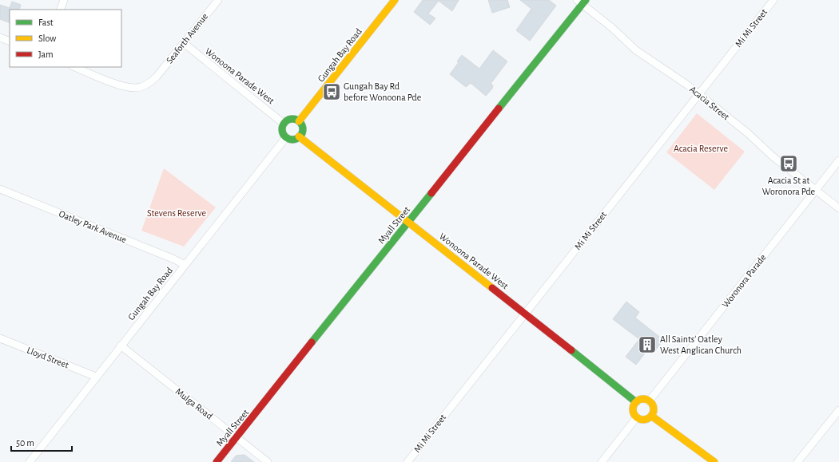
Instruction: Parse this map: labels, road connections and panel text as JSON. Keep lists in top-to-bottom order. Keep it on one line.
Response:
{"streets":{"street":["Mi Mi Street","Seaforth Avenue","Gungah Bay Road","Wonoona Parade West","Acacia Street","Myall Street","Oatley Park Avenue","Woronora Parade","Lloyd Street","Mulga Road"]},"crossings":[["Mi Mi Street","Wonoona Parade West"],["Mi Mi Street","Acacia Street"],["Seaforth Avenue","Wonoona Parade West"],["Gungah Bay Road","Wonoona Parade West"],["Gungah Bay Road","Oatley Park Avenue"],["Gungah Bay Road","Lloyd Street"],["Gungah Bay Road","Mulga Road"],["Wonoona Parade West","Myall Street"],["Wonoona Parade West","Woronora Parade"],["Acacia Street","Myall Street"],["Acacia Street","Woronora Parade"],["Myall Street","Mulga Road"]],"parks":["Acacia Reserve","Stevens Reserve"],"places":{"bus stop":["Gungah Bay Rd before Wonoona Pde","Acacia St at Woronora Pde"],"building":["All Saints' Oatley West Anglican Church"]},"legend":["Fast","Slow","Jam"],"scale_bar":"50 m"}
